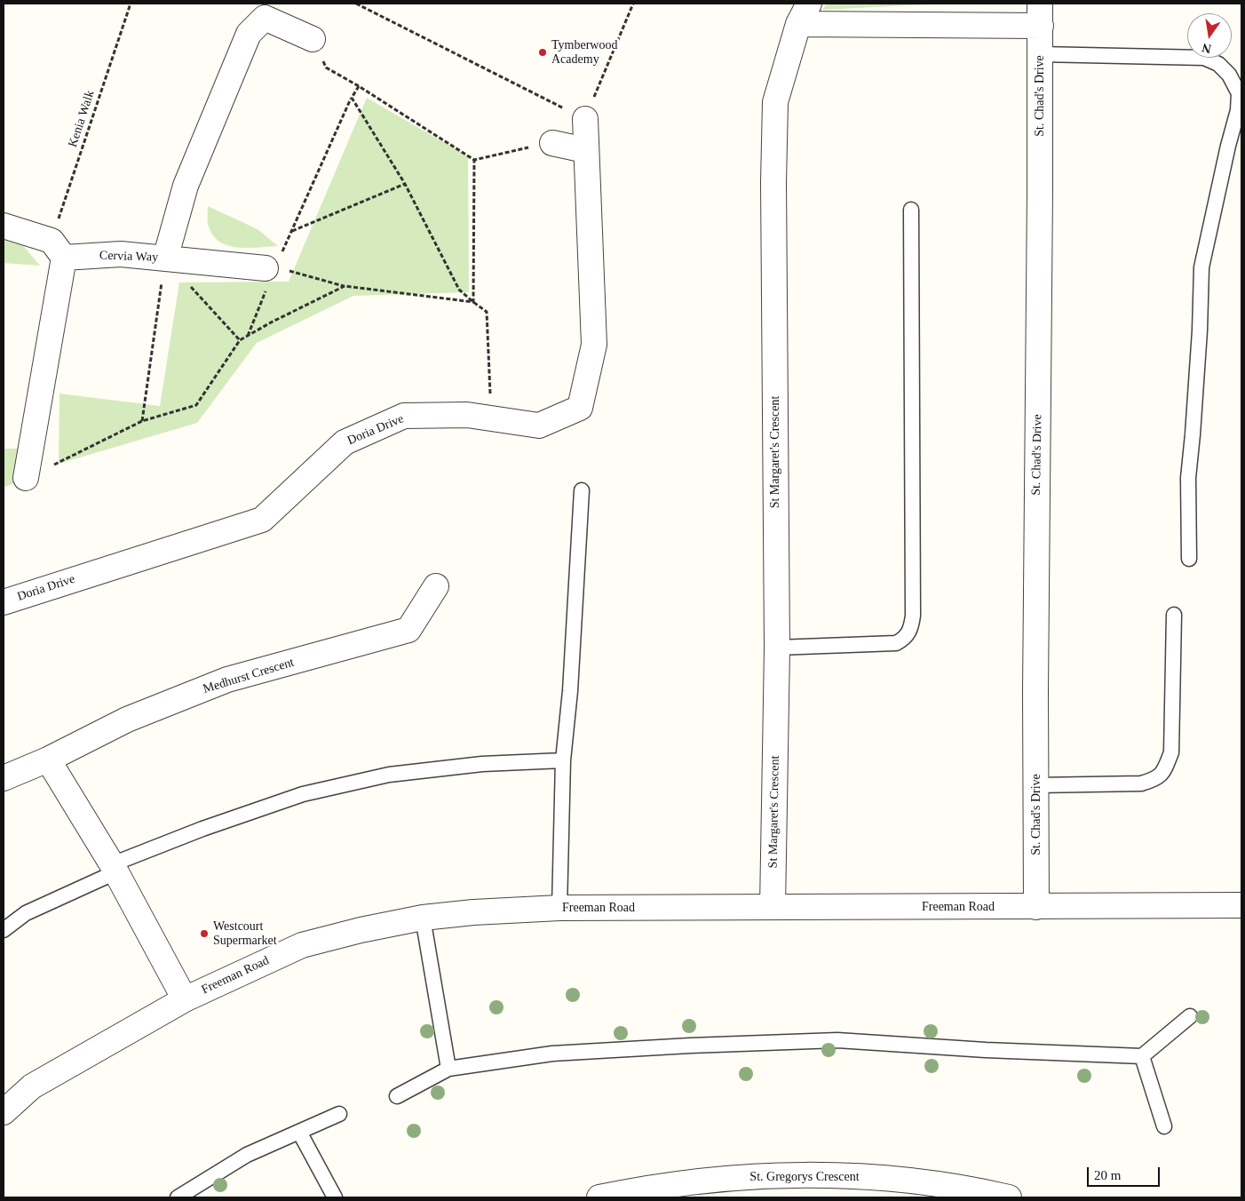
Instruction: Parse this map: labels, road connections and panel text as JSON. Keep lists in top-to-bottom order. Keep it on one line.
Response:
{"streets":{"street":["St. Chad's Drive","Cervia Way","Doria Drive","St Margaret's Crescent","Medhurst Crescent","Freeman Road","St. Gregorys Crescent"],"path":["Kenia Walk"]},"crossings":[["St. Chad's Drive","Freeman Road"],["Kenia Walk","Cervia Way"],["St Margaret's Crescent","Freeman Road"]],"places":["Tymberwood Academy","Westcourt Supermarket"],"scale_bar":"20 m","north":"bottom"}
